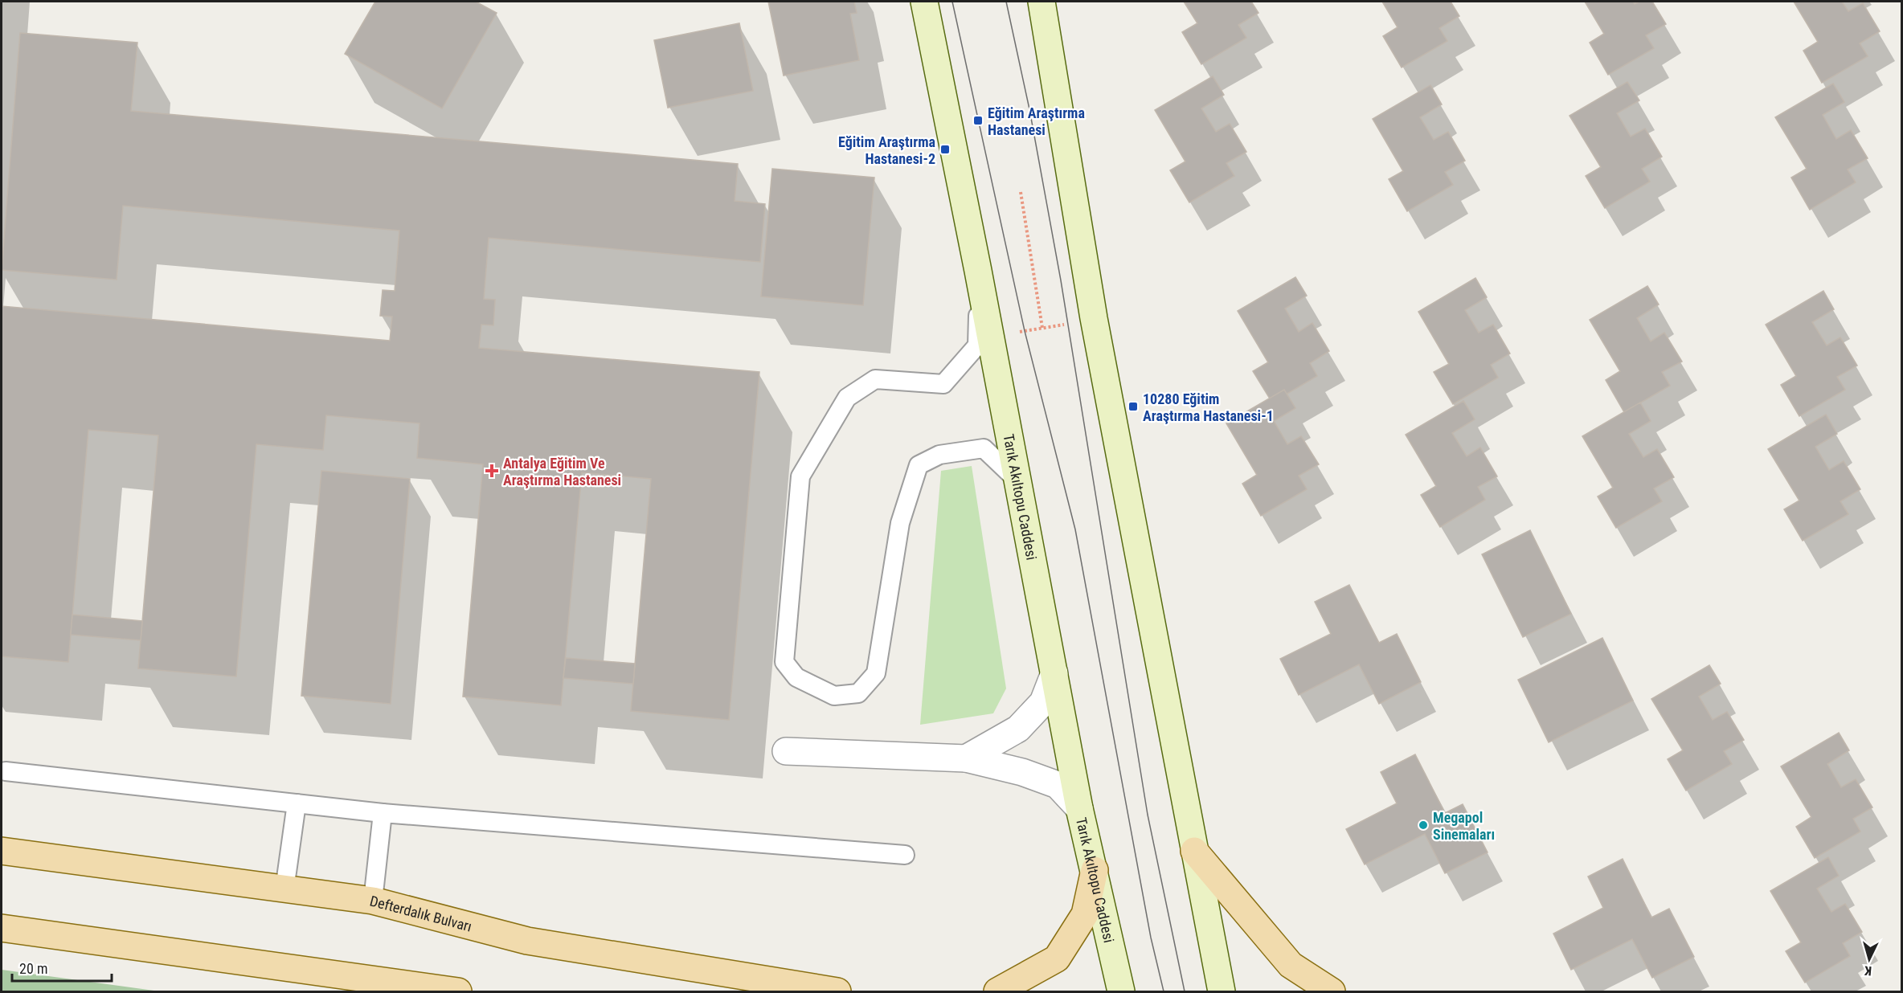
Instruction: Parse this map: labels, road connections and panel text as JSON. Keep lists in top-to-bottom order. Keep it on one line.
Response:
{"streets":{"main road":["Tarık Akıltopu Caddesi","Defterdalık Bulvarı"]},"places":{"transit":["Eğitim Araştırma Hastanesi","Eğitim Araştırma Hastanesi-2","10280 Eğitim Araştırma Hastanesi-1"],"health":["Antalya Eğitim Ve Araştırma Hastanesi"],"other":["Megapol Sinemaları"]},"scale_bar":"20 m","north":"bottom"}
